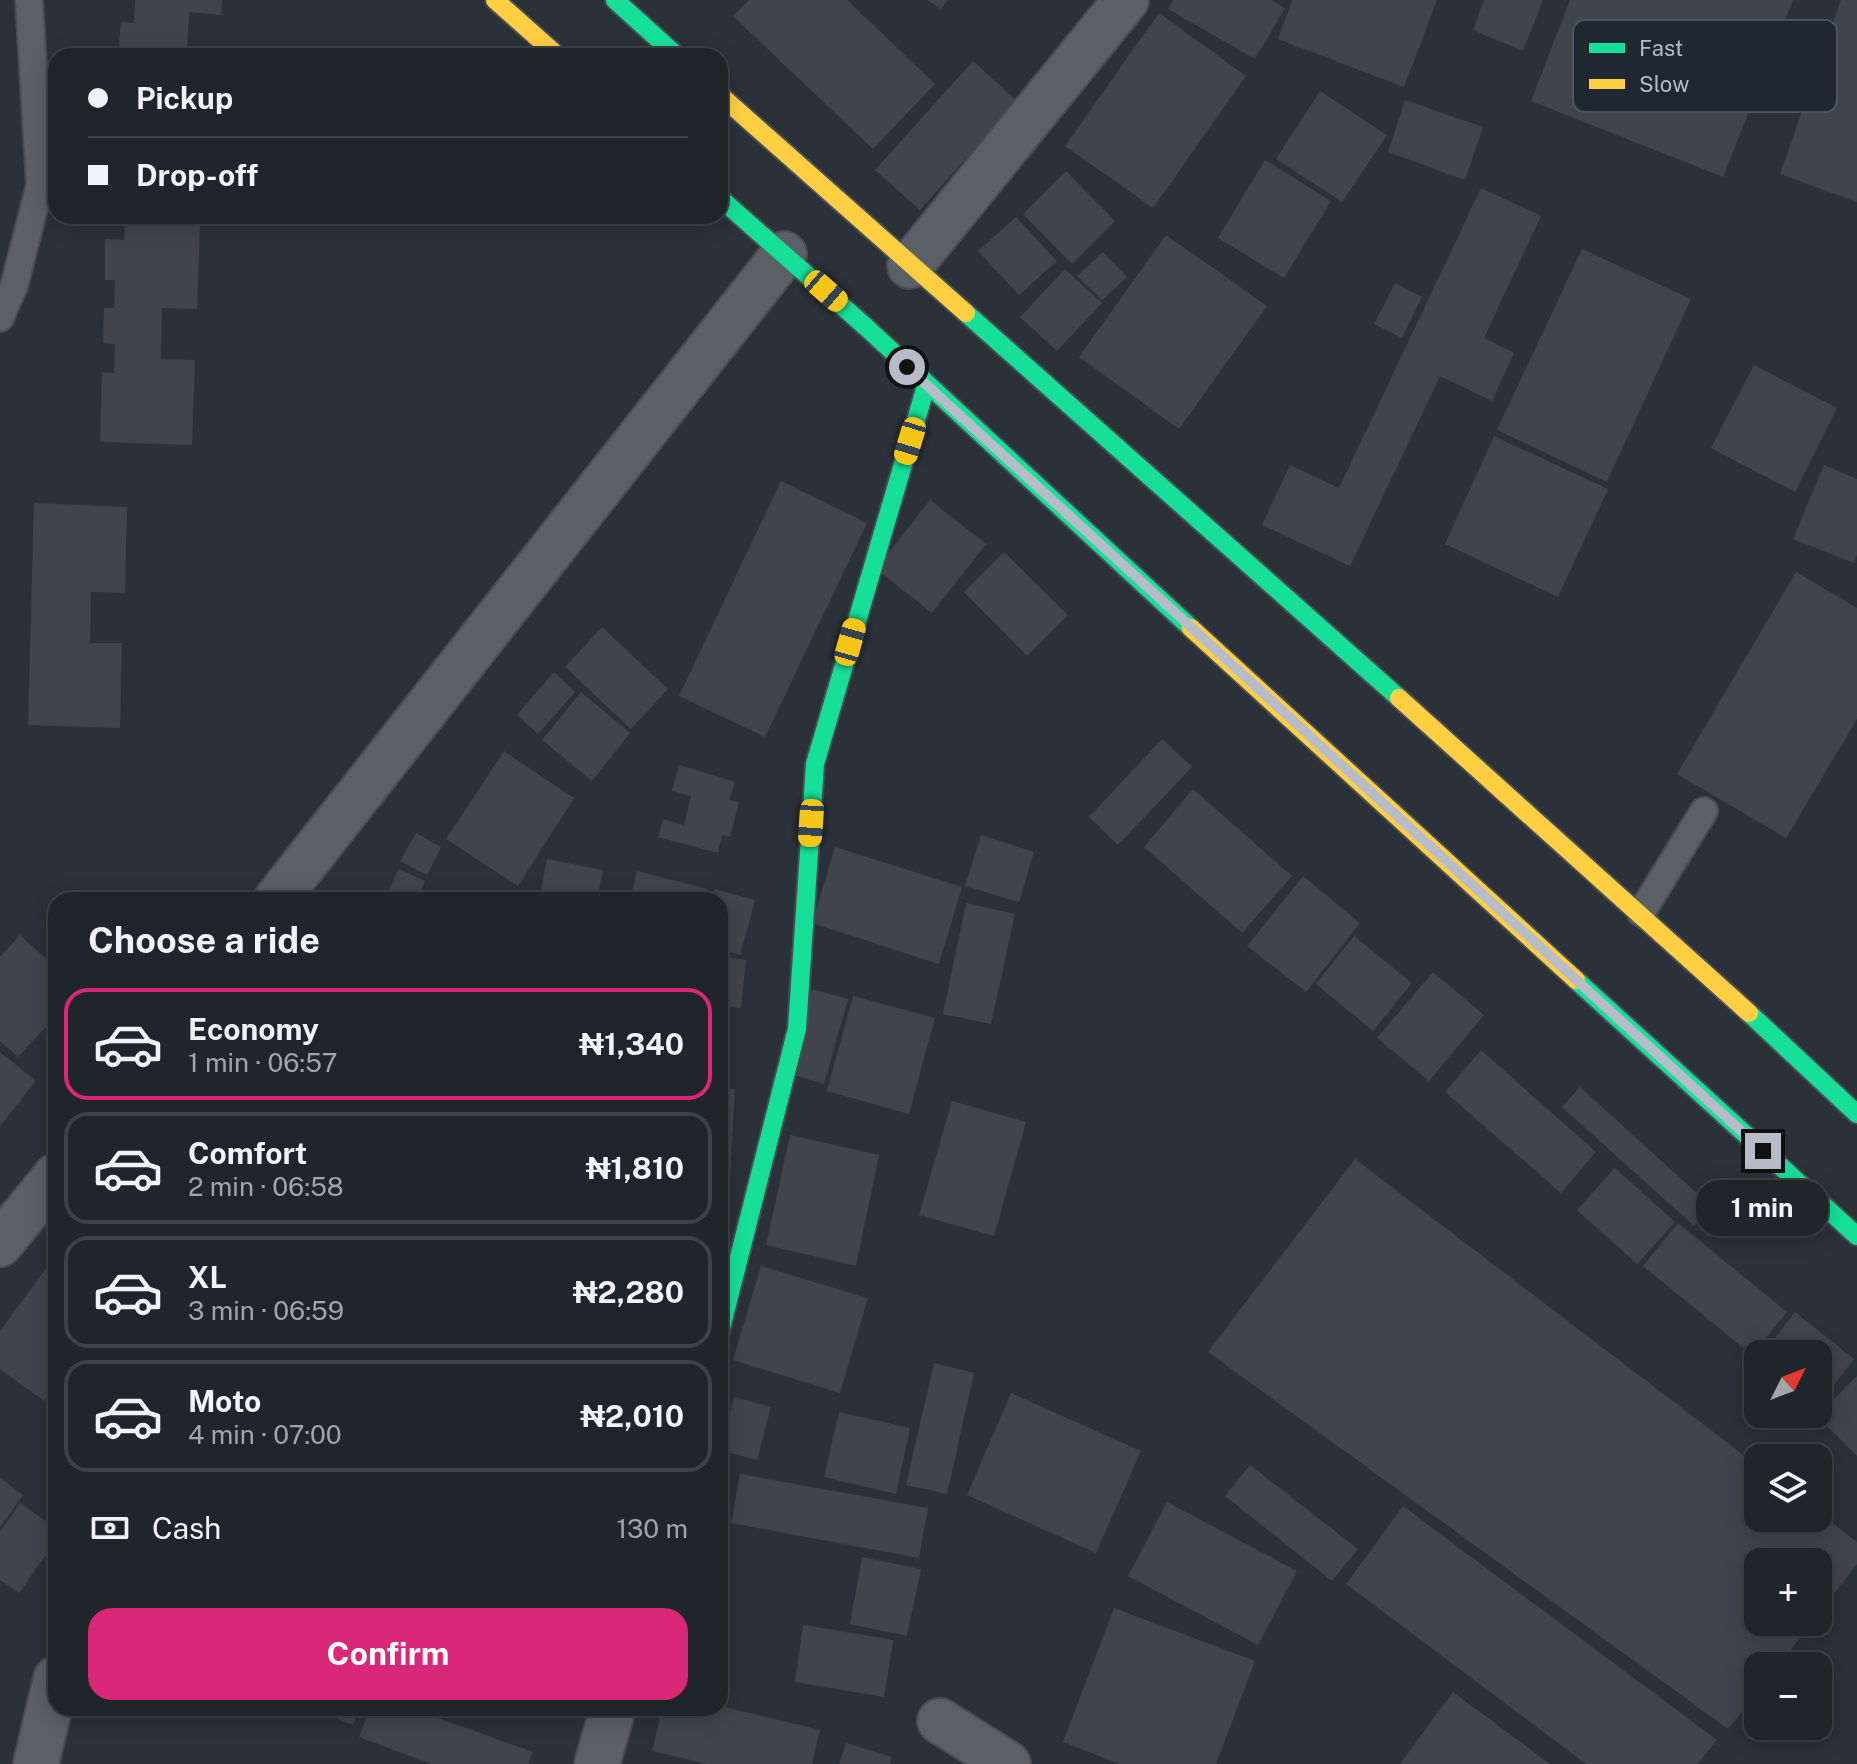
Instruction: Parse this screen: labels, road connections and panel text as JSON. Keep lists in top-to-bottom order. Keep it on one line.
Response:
{"legend":["Fast","Slow"],"north":"top right","page":{"banner":["Pickup","Drop-off"],"heading":"Choose a ride","list":[{"name":"Economy","note":"1 min · 06:57","value":"₦1,340"},{"name":"Comfort","note":"2 min · 06:58","value":"₦1,810"},{"name":"XL","note":"3 min · 06:59","value":"₦2,280"},{"name":"Moto","note":"4 min · 07:00","value":"₦2,010"}],"bubble":"1 min","map_buttons":["+","−"],"pay":["Cash","130 m"],"buttons":"Confirm"}}
